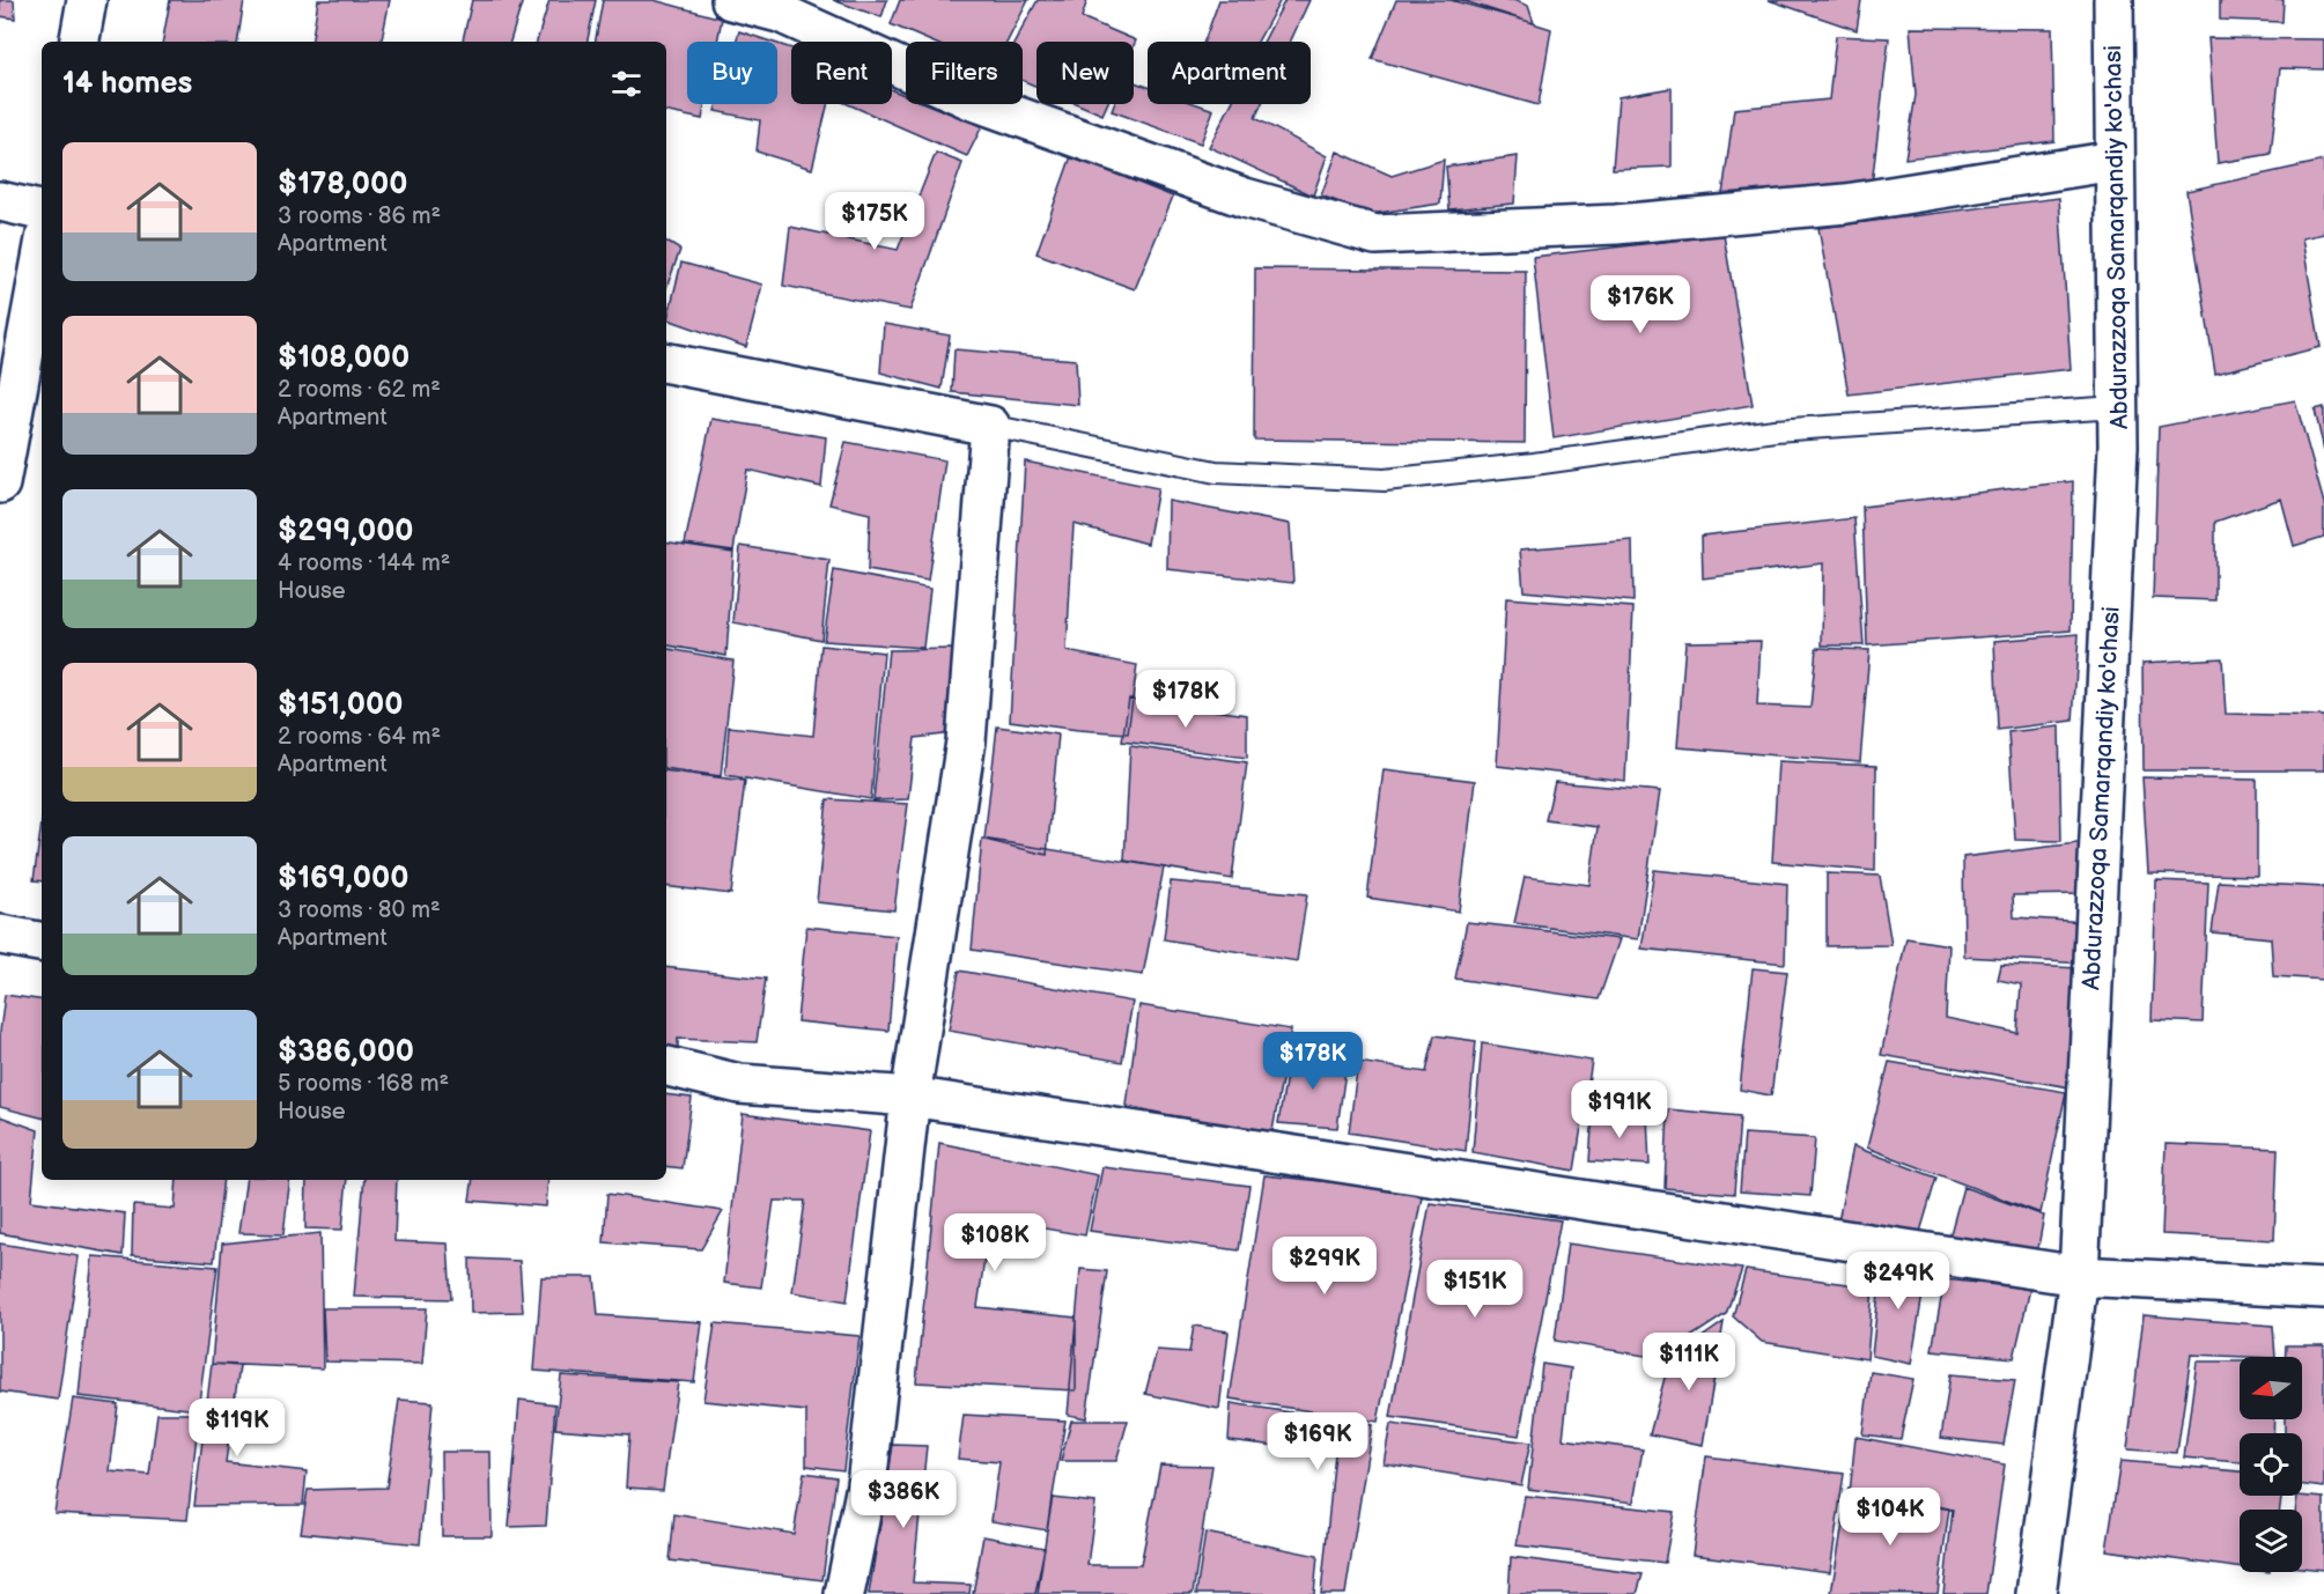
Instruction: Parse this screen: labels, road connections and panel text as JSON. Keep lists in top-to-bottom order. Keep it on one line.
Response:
{"streets":{"street":["Abdurazzoqa Samarqandiy ko'chasi"]},"north":"left","page":{"chip":["Buy","Rent","Filters","New","Apartment"],"heading":"14 homes","list":[{"name":"$178,000","note":"3 rooms · 86 m² · Apartment"},{"name":"$108,000","note":"2 rooms · 62 m² · Apartment"},{"name":"$299,000","note":"4 rooms · 144 m² · House"},{"name":"$151,000","note":"2 rooms · 64 m² · Apartment"},{"name":"$169,000","note":"3 rooms · 80 m² · Apartment"},{"name":"$386,000","note":"5 rooms · 168 m² · House"}],"price":["$175K","$176K","$178K","$178K","$191K","$108K","$299K","$249K","$151K","$111K","$119K","$169K","$386K","$104K"]}}
